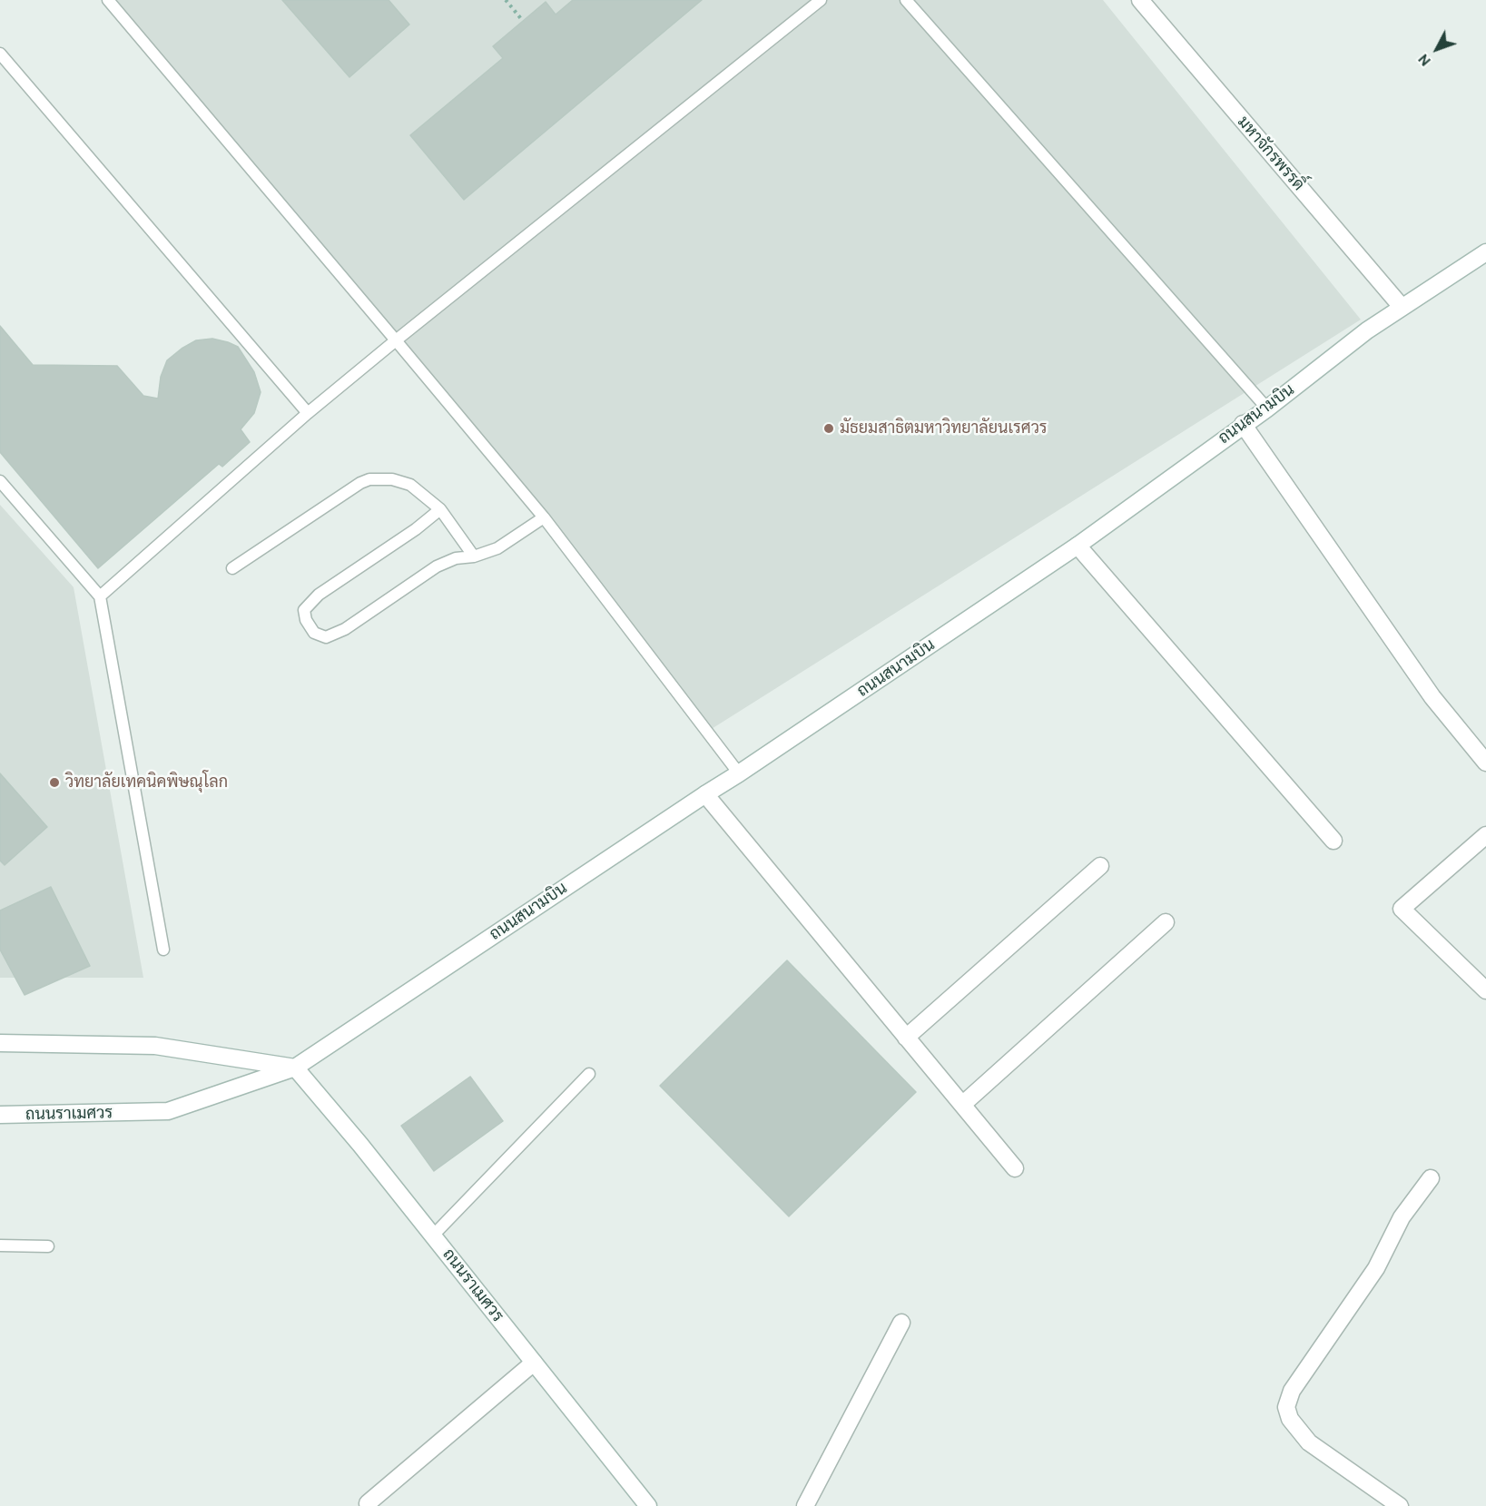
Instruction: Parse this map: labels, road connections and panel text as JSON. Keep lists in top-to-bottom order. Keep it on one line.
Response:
{"streets":{"street":["มหาจักรพรรดิ์","ถนนสนามบิน","ถนนราเมศวร"]},"crossings":[["มหาจักรพรรดิ์","ถนนสนามบิน"],["ถนนสนามบิน","ถนนราเมศวร"]],"places":["มัธยมสาธิตมหาวิทยาลัยนเรศวร","วิทยาลัยเทคนิคพิษณุโลก"],"north":"bottom left"}
